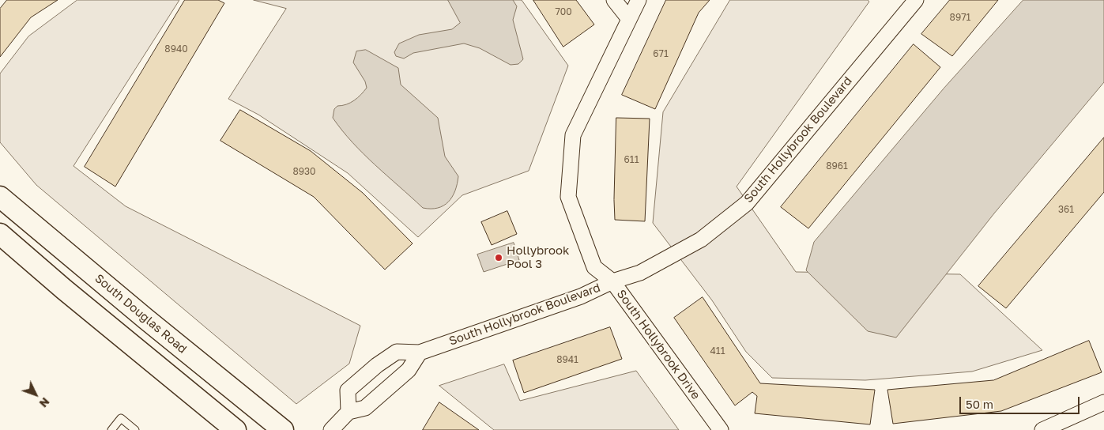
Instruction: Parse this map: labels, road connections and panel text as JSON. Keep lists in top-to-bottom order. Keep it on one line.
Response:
{"streets":{"main road":["South Douglas Road"],"street":["South Hollybrook Boulevard","South Hollybrook Drive"]},"crossings":[["South Hollybrook Boulevard","South Hollybrook Drive"]],"places":["Hollybrook Pool 3"],"house_numbers":["700","8971","8940","671","611","8961","8930","361","411","8941"],"scale_bar":"50 m","north":"bottom right"}
